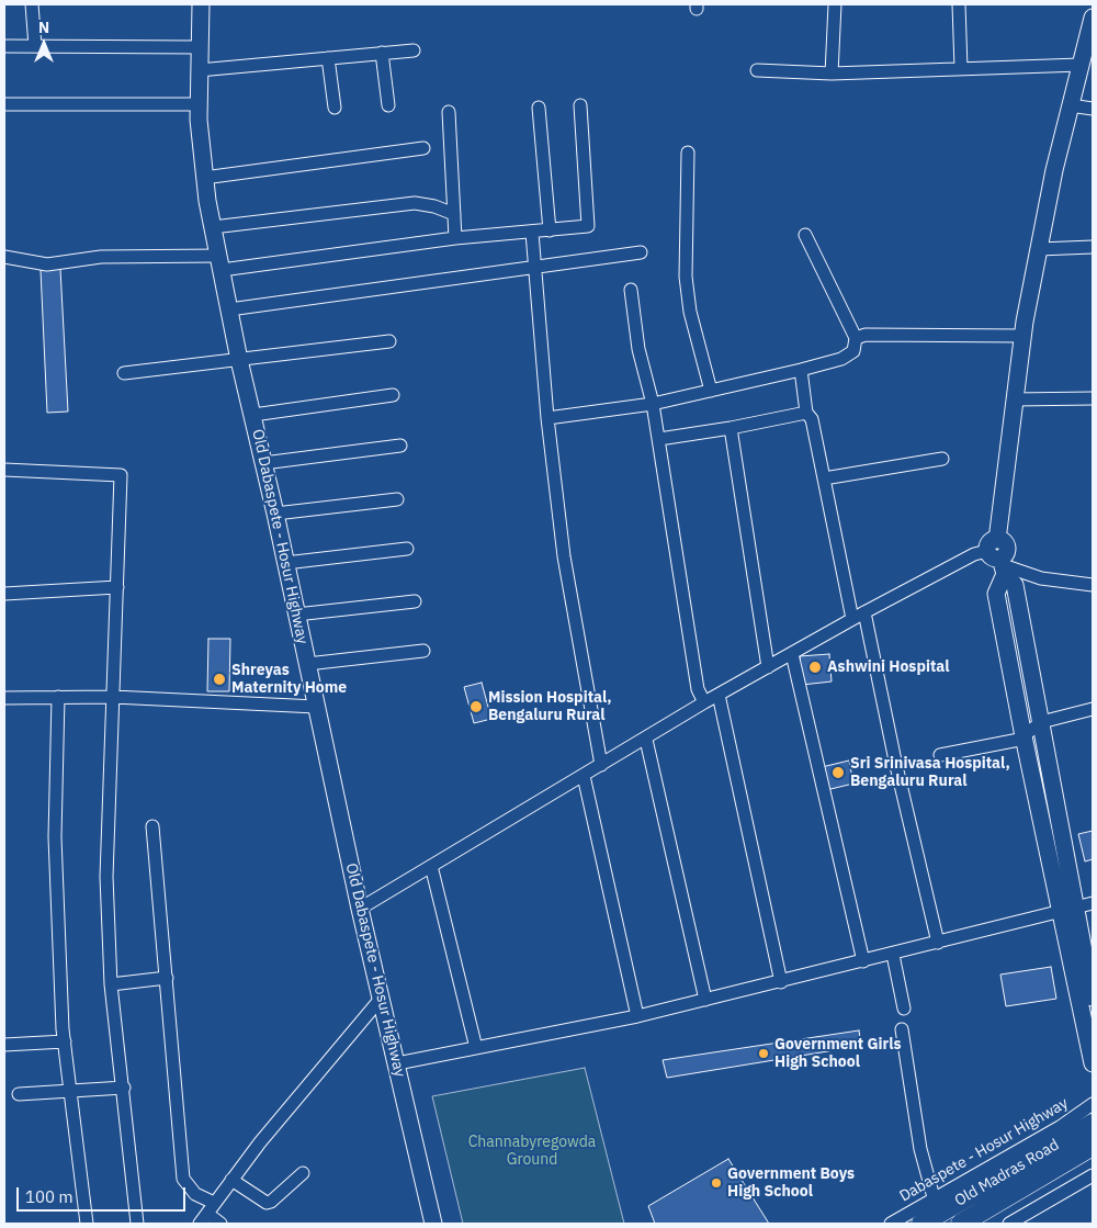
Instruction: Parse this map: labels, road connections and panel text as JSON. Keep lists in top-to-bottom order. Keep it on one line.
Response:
{"streets":{"highway":["Old Madras Road"],"main road":["Old Dabaspete - Hosur Highway"],"street":["Dabaspete - Hosur Highway"]},"parks":["Channabyregowda Ground"],"places":["Ashwini Hospital","Shreyas Maternity Home","Mission Hospital, Bengaluru Rural","Sri Srinivasa Hospital, Bengaluru Rural","Government Girls High School","Government Boys High School"],"scale_bar":"100 m","north":"top"}
